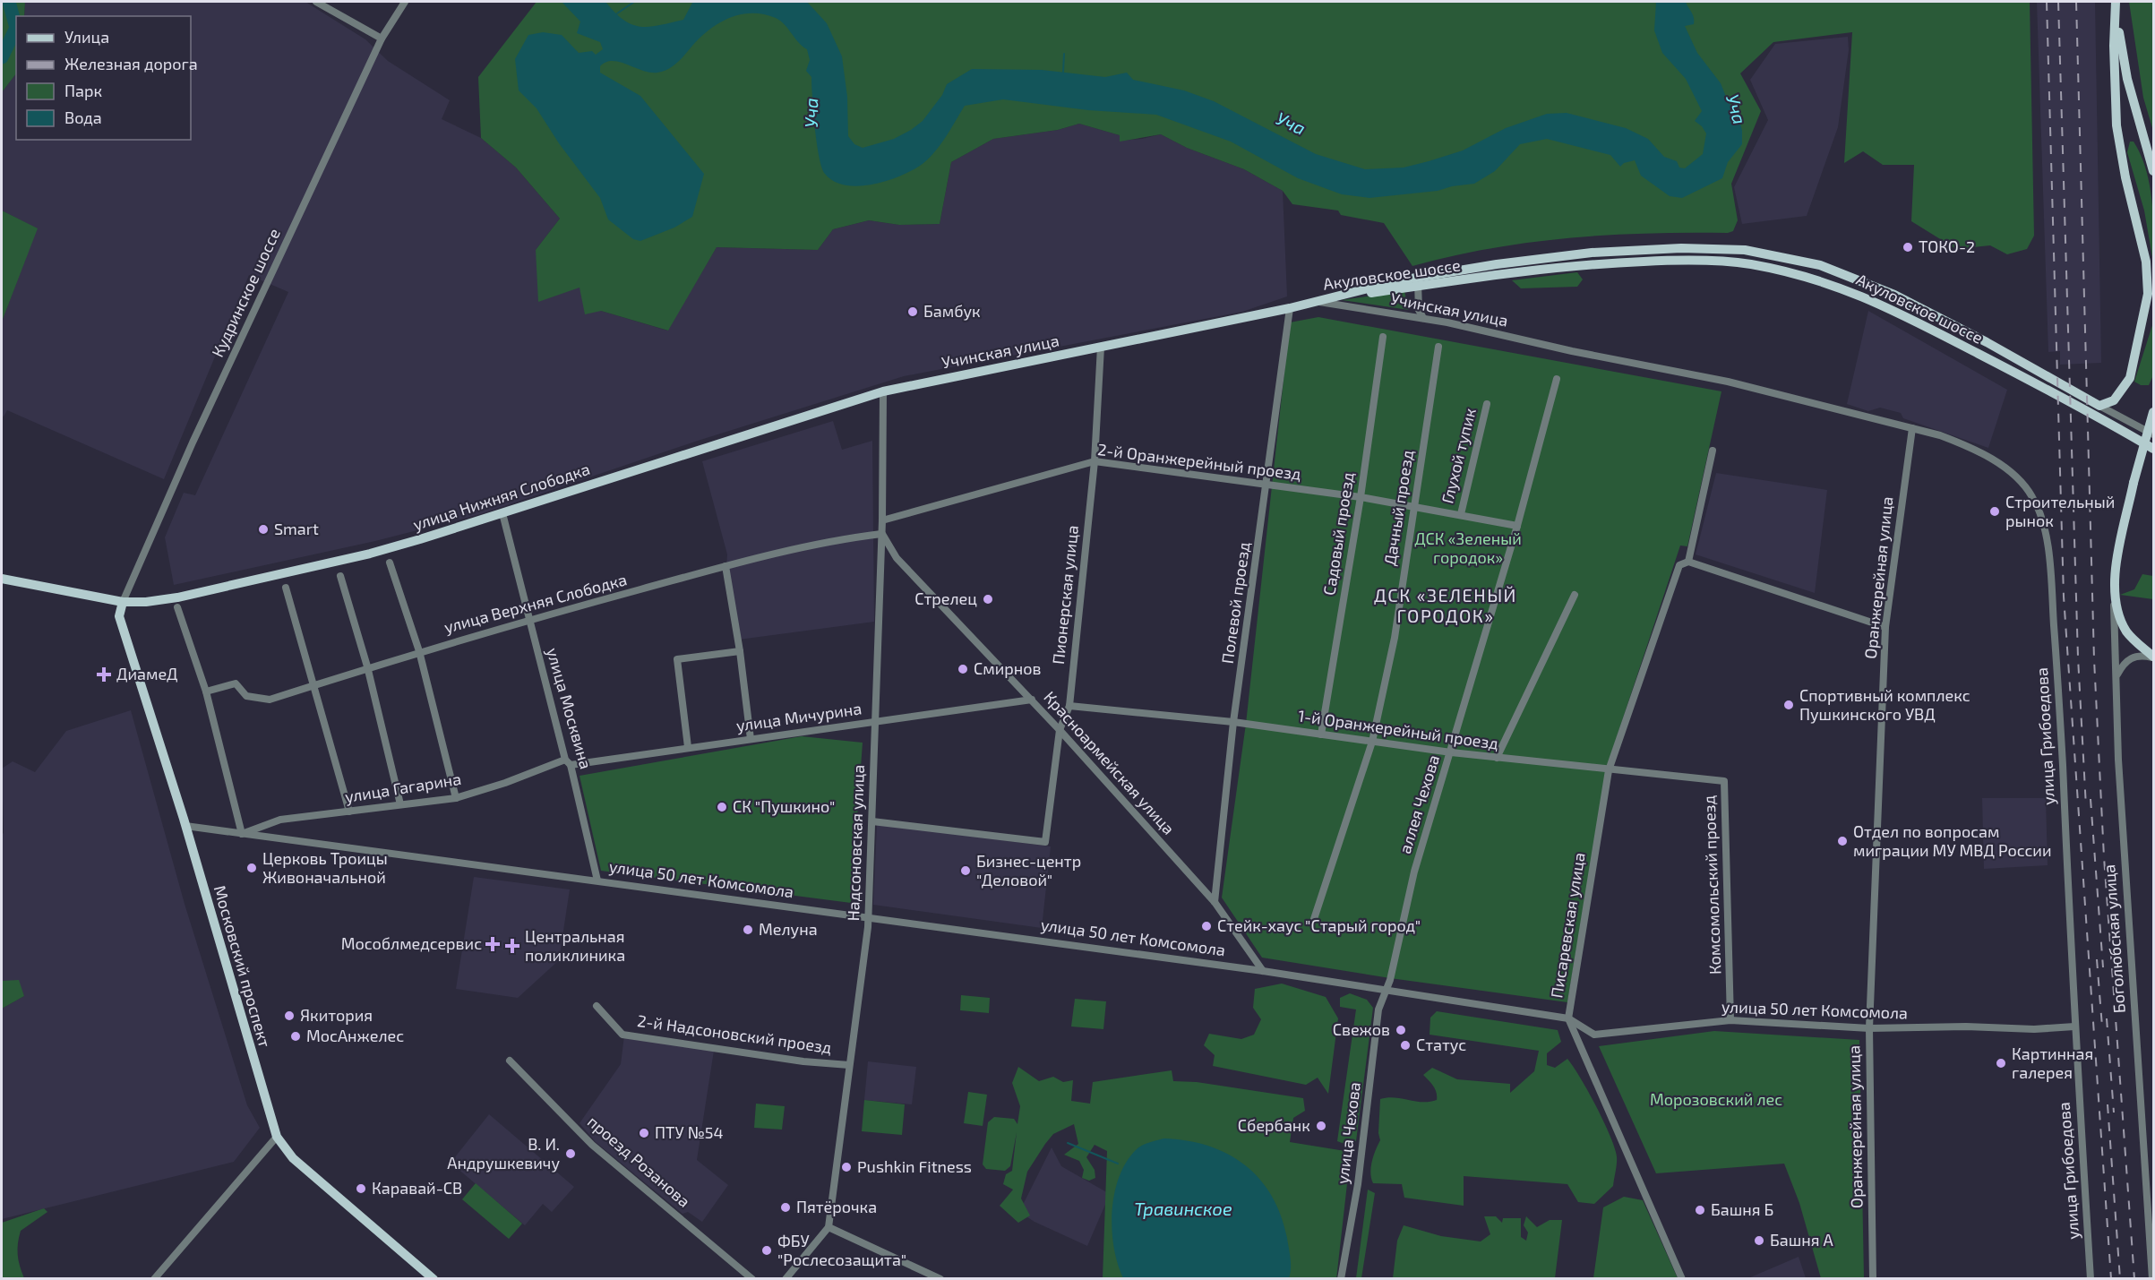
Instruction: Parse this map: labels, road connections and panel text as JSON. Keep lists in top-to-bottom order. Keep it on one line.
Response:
{"streets":{"main road":["Акуловское шоссе","Учинская улица","улица Нижняя Слободка","Московский проспект"],"street":["Кудринское шоссе","Глухой тупик","2-й Оранжерейный проезд","Дачный проезд","Садовый проезд","Оранжерейная улица","Пионерская улица","Полевой проезд","улица Верхняя Слободка","улица Москвина","улица Мичурина","1-й Оранжерейный проезд","улица Грибоедова","Красноармейская улица","улица Гагарина","аллея Чехова","Надсоновская улица","улица 50 лет Комсомола","Комсомольский проезд","Писаревская улица","Боголюбская улица","2-й Надсоновский проезд","улица Чехова","проезд Розанова"]},"crossings":[["Акуловское шоссе","Учинская улица"],["Кудринское шоссе","улица Нижняя Слободка"],["Кудринское шоссе","Московский проспект"],["Учинская улица","улица Нижняя Слободка"],["Учинская улица","Оранжерейная улица"],["Учинская улица","Пионерская улица"],["Учинская улица","Полевой проезд"],["Учинская улица","улица Грибоедова"],["Учинская улица","Надсоновская улица"],["Глухой тупик","2-й Оранжерейный проезд"],["2-й Оранжерейный проезд","Дачный проезд"],["2-й Оранжерейный проезд","Садовый проезд"],["2-й Оранжерейный проезд","Пионерская улица"],["2-й Оранжерейный проезд","Полевой проезд"],["2-й Оранжерейный проезд","аллея Чехова"],["2-й Оранжерейный проезд","Надсоновская улица"],["улица Нижняя Слободка","улица Москвина"],["улица Нижняя Слободка","Надсоновская улица"],["улица Нижняя Слободка","Московский проспект"],["Дачный проезд","1-й Оранжерейный проезд"],["Садовый проезд","1-й Оранжерейный проезд"],["Оранжерейная улица","улица Грибоедова"],["Оранжерейная улица","улица 50 лет Комсомола"],["Пионерская улица","1-й Оранжерейный проезд"],["Пионерская улица","Красноармейская улица"],["Пионерская улица","Надсоновская улица"],["Полевой проезд","1-й Оранжерейный проезд"],["Полевой проезд","Красноармейская улица"],["улица Верхняя Слободка","улица Москвина"],["улица Верхняя Слободка","Красноармейская улица"],["улица Верхняя Слободка","Надсоновская улица"],["улица Москвина","улица Мичурина"],["улица Москвина","улица Гагарина"],["улица Москвина","улица 50 лет Комсомола"],["улица Мичурина","Красноармейская улица"],["улица Мичурина","улица Гагарина"],["улица Мичурина","Надсоновская улица"],["1-й Оранжерейный проезд","аллея Чехова"],["1-й Оранжерейный проезд","Комсомольский проезд"],["1-й Оранжерейный проезд","Писаревская улица"],["улица Грибоедова","улица 50 лет Комсомола"],["Красноармейская улица","Надсоновская улица"],["Красноармейская улица","улица 50 лет Комсомола"],["улица Гагарина","улица 50 лет Комсомола"],["аллея Чехова","улица 50 лет Комсомола"],["аллея Чехова","улица Чехова"],["Надсоновская улица","улица 50 лет Комсомола"],["Надсоновская улица","2-й Надсоновский проезд"],["улица 50 лет Комсомола","Комсомольский проезд"],["улица 50 лет Комсомола","Писаревская улица"],["улица 50 лет Комсомола","Московский проспект"],["улица 50 лет Комсомола","улица Чехова"]],"districts":["ДСК «ЗЕЛЕНЫЙ ГОРОДОК»"],"water":["Уча","Травинское"],"parks":["ДСК «Зеленый городок»","Морозовский лес"],"places":{"other":["ТОКО-2","Бамбук","Строительный рынок","Smart","Стрелец","Смирнов","Спортивный комплекс Пушкинского УВД","СК \"Пушкино\"","Отдел по вопросам миграции МУ МВД России","Церковь Троицы Живоначальной","Бизнес-центр \"Деловой\"","Стейк-хаус \"Старый город\"","Мелуна","Якитория","Свежов","МосАнжелес","Статус","Картинная галерея","Сбербанк","ПТУ №54","В. И. Андрушкевичу","Pushkin Fitness","Каравай-СВ","Пятёрочка","Башня Б","Башня А","ФБУ \"Рослесозащита\""],"health":["ДиамеД","Мособлмедсервис","Центральная поликлиника"]},"legend":["Улица","Железная дорога","Парк","Вода"]}
